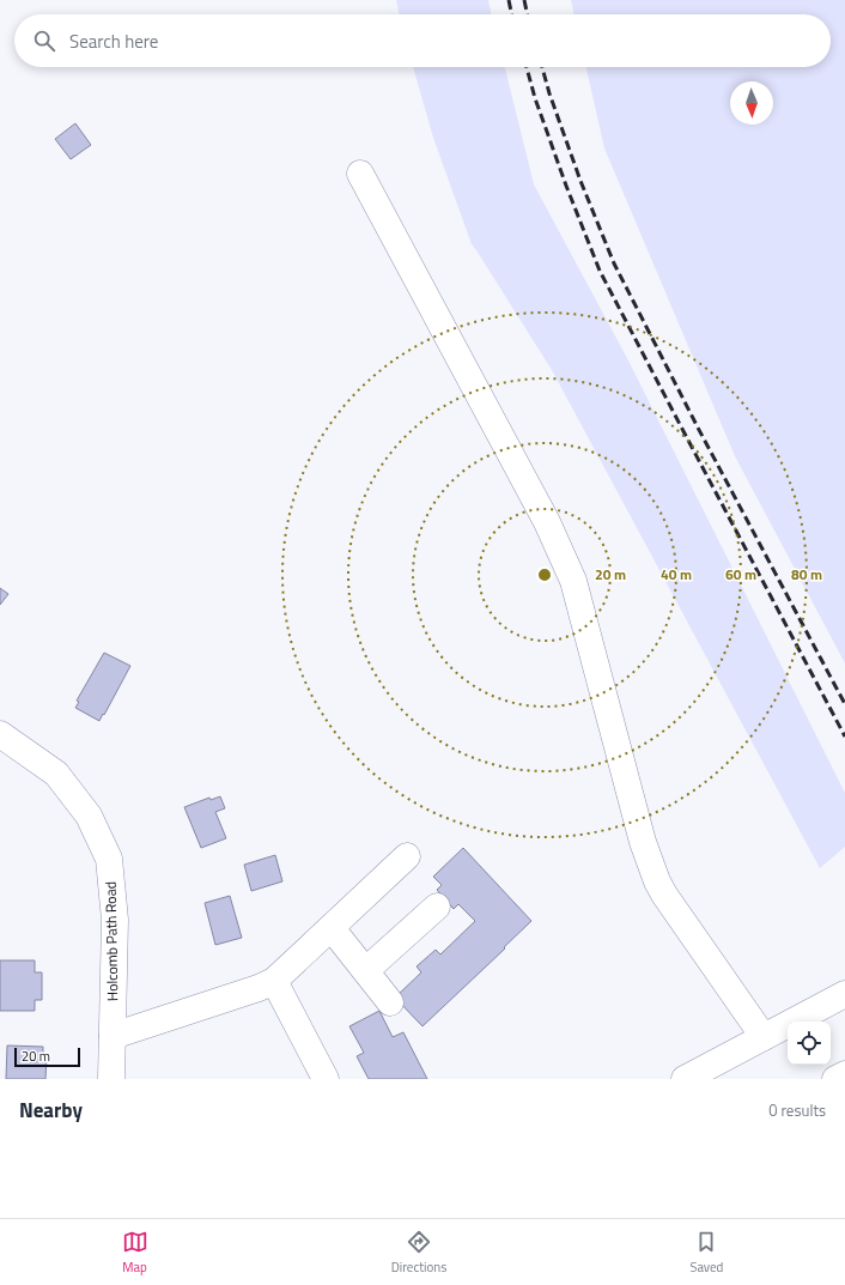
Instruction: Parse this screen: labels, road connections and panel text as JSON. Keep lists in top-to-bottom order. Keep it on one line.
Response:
{"streets":{"main road":["Holcomb Path Road"]},"scale_bar":"20 m","north":"bottom","page":{"search":"Search here","scale":"20 m","heading":["Nearby","0 results"],"nav":["Map","Directions","Saved"]},"rings":["20 m","40 m","60 m","80 m"]}
